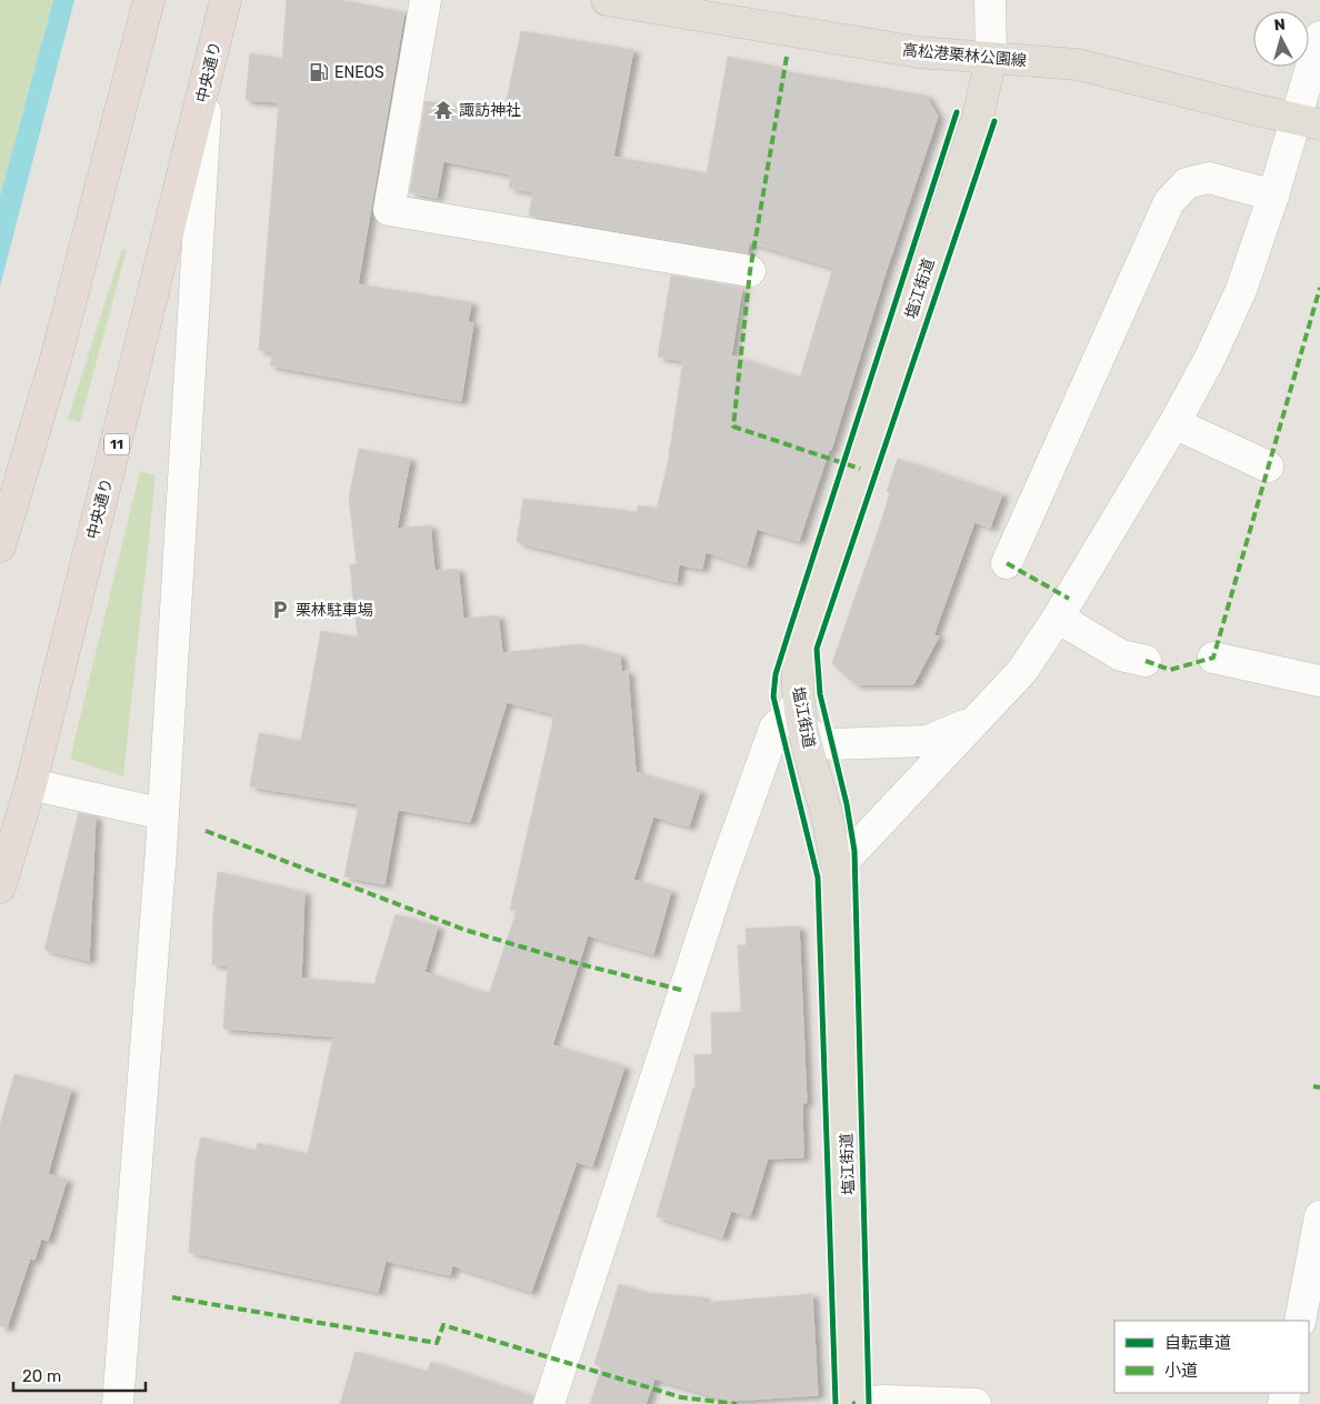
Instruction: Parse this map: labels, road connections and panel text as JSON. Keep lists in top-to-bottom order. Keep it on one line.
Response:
{"streets":{"highway":["中央通り","11"],"main road":["高松港栗林公園線","塩江街道"]},"crossings":[["高松港栗林公園線","塩江街道"]],"places":{"fuel station":["ENEOS"],"temple":["諏訪神社"],"parking":["栗林駐車場"]},"legend":["自転車道","小道"],"scale_bar":"20 m","north":"top"}
